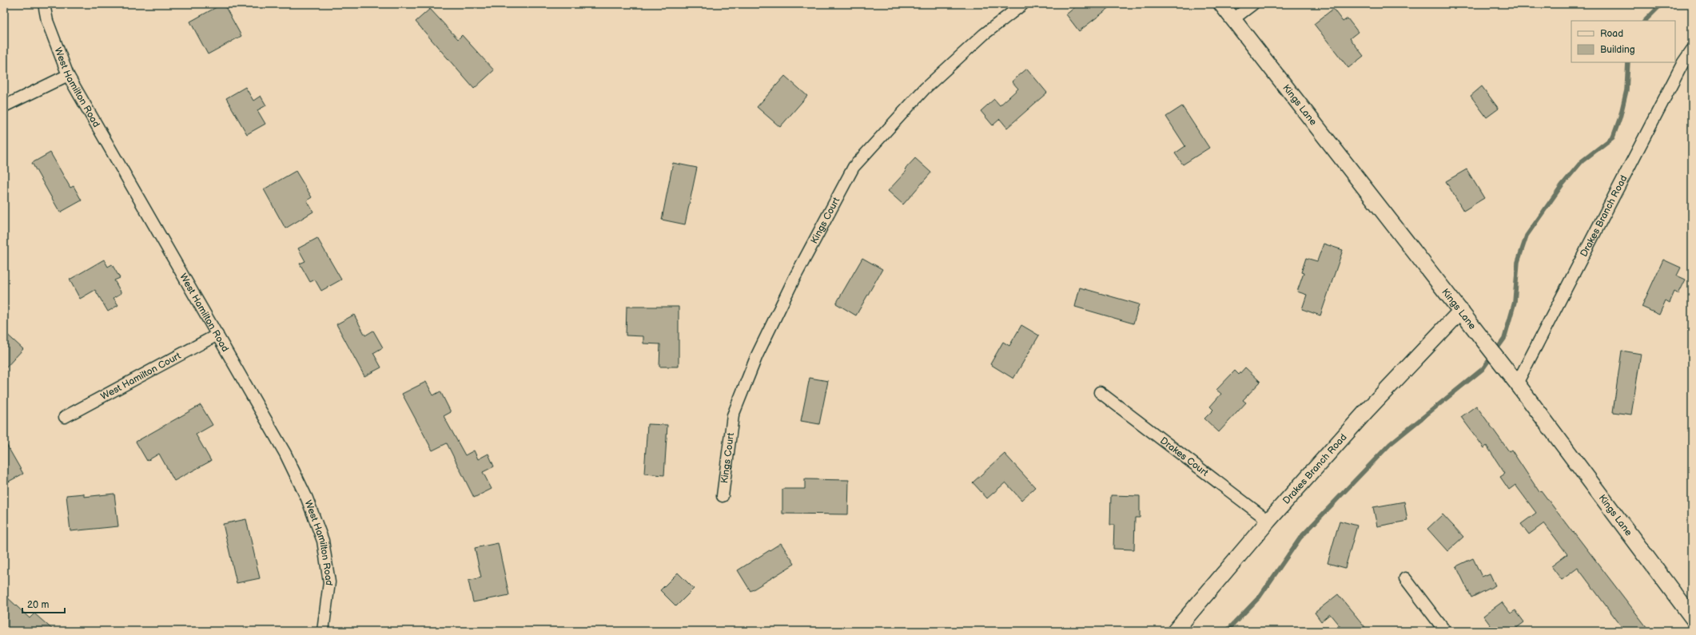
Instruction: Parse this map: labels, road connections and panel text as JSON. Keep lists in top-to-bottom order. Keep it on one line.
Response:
{"streets":{"street":["West Hamilton Road","Kings Lane","Drakes Branch Road","Kings Court","West Hamilton Court","Drakes Court"]},"crossings":[["West Hamilton Road","West Hamilton Court"],["Kings Lane","Drakes Branch Road"],["Drakes Branch Road","Drakes Court"]],"legend":["Road","Building"],"scale_bar":"20 m"}
